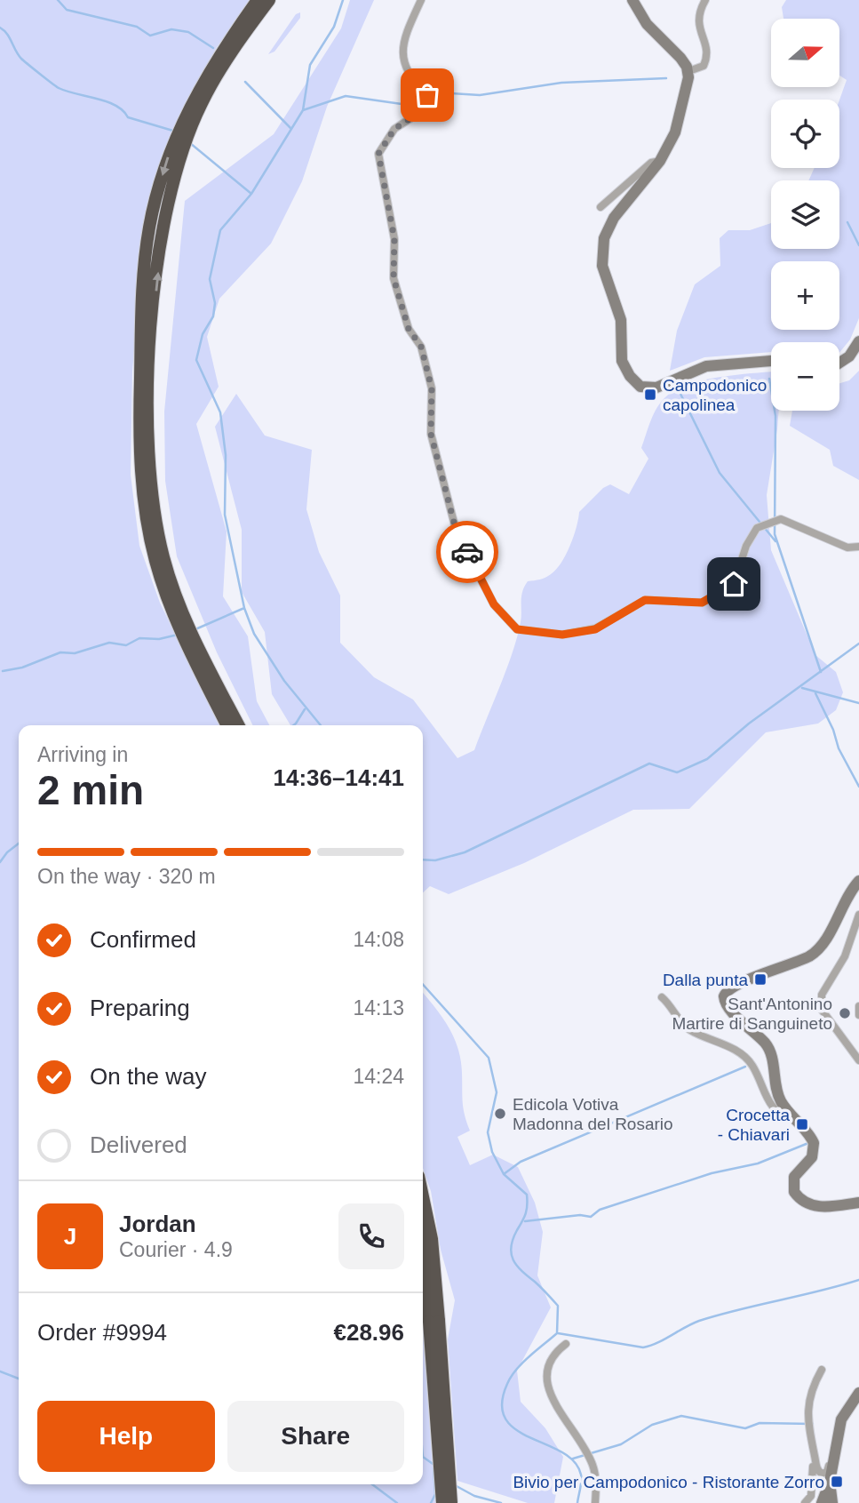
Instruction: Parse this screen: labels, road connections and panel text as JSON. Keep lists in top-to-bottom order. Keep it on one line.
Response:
{"places":{"transit":["Campodonico capolinea","Dalla punta","Crocetta - Chiavari","Bivio per Campodonico - Ristorante Zorro"],"other":["Sant'Antonino Martire di Sanguineto","Edicola Votiva Madonna del Rosario"]},"north":"right","page":{"map_buttons":["+","−"],"heading":["2 min","Arriving in","14:36–14:41"],"panel":["Jordan","Courier · 4.9","Order #9994","€28.96"],"bar":"On the way · 320 m","list":[["Confirmed","14:08"],["Preparing","14:13"],["On the way","14:24"],"Delivered"],"round":"J","buttons":["Help","Share"]}}
